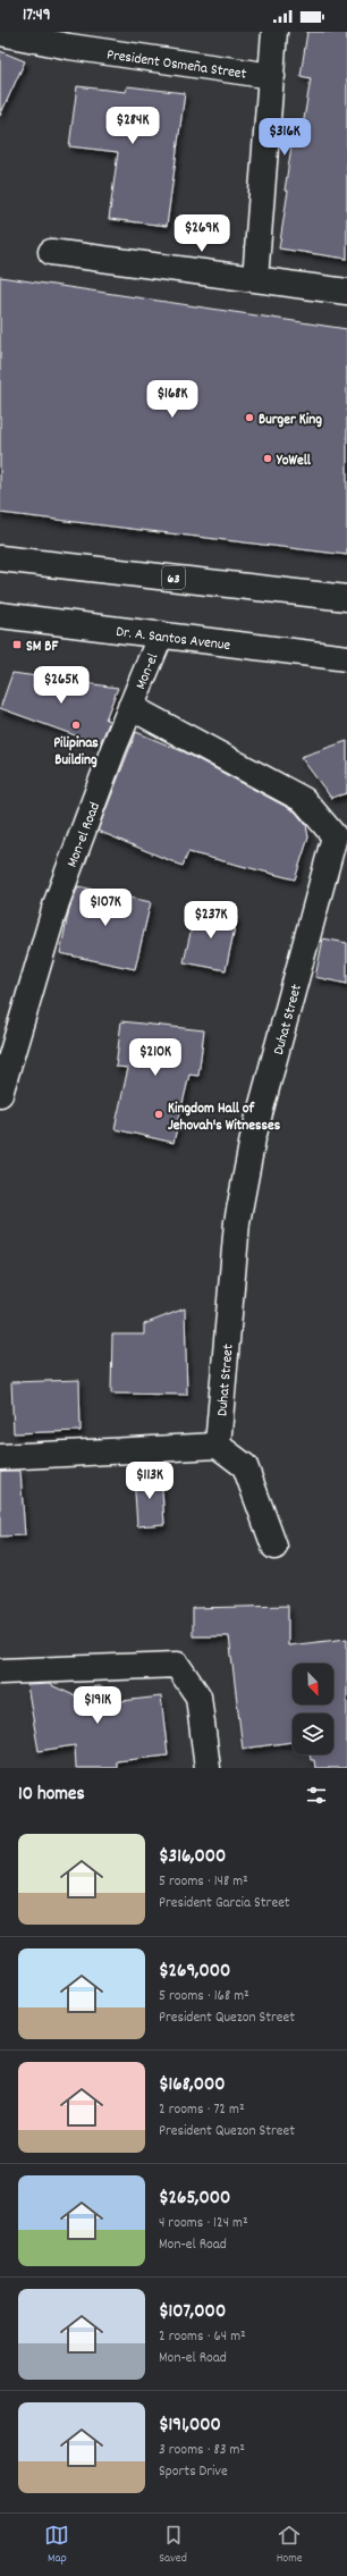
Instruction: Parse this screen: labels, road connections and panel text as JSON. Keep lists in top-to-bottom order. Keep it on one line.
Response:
{"streets":{"street":["President Osmeña Street","63","Dr. A. Santos Avenue","Mon-el","Mon-el Road","Duhat Street"]},"crossings":[["Dr. A. Santos Avenue","Mon-el"],["Mon-el","Mon-el Road"],["Mon-el","Duhat Street"],["Mon-el Road","Duhat Street"]],"places":{"other":["Burger King","YoWell","Pilipinas Building","Kingdom Hall of Jehovah's Witnesses"],"transit":["SM BF"]},"north":"bottom right","page":{"status":"17:49","price":["$284K","$316K","$269K","$168K","$265K","$107K","$237K","$210K","$113K","$191K"],"heading":"10 homes","list":[{"name":"$316,000","note":"5 rooms · 148 m² · President Garcia Street"},{"name":"$269,000","note":"5 rooms · 168 m² · President Quezon Street"},{"name":"$168,000","note":"2 rooms · 72 m² · President Quezon Street"},{"name":"$265,000","note":"4 rooms · 124 m² · Mon-el Road"},{"name":"$107,000","note":"2 rooms · 64 m² · Mon-el Road"},{"name":"$191,000","note":"3 rooms · 83 m² · Sports Drive"}],"tabs":["Map","Saved","Home"]}}
